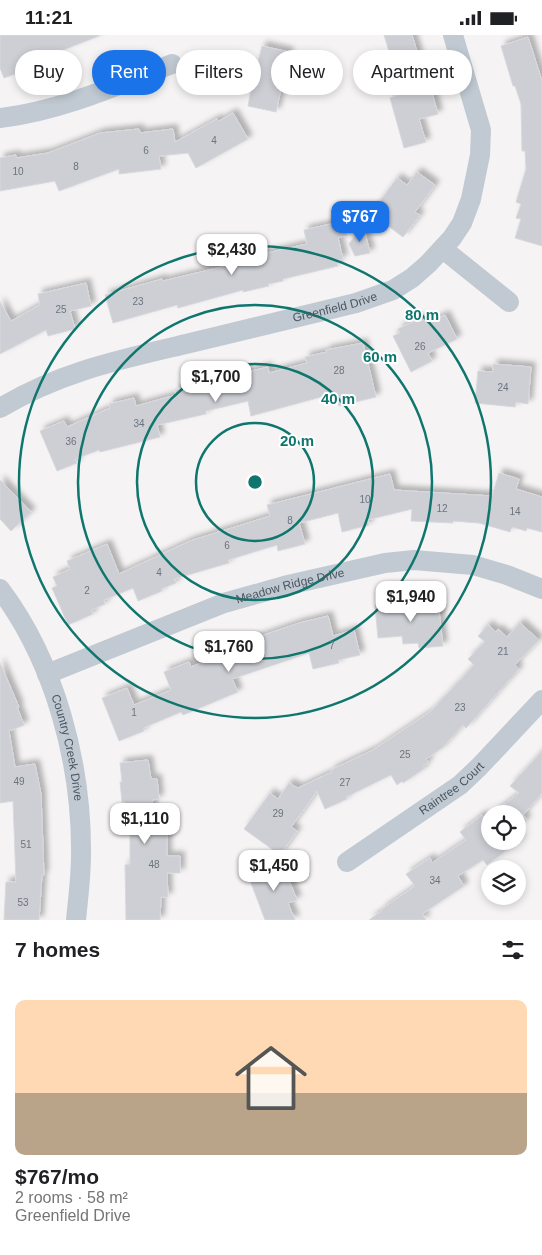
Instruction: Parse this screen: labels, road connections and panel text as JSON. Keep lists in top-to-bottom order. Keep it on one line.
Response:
{"streets":{"street":["Greenfield Drive","Meadow Ridge Drive","Country Creek Drive","Raintree Court"]},"crossings":[["Meadow Ridge Drive","Country Creek Drive"]],"house_numbers":["4","6","8","10","23","25","26","28","24","34","36","10","12","14","8","6","4","2","7","21","23","1","25","49","27","29","51","48","34","53"],"page":{"status":"11:21","chip":["Buy","Rent","Filters","New","Apartment"],"price":["$767","$2,430","$1,700","$1,940","$1,760","$1,110","$1,450"],"heading":"7 homes","list":[{"name":"$767/mo","note":"2 rooms · 58 m² · Greenfield Drive"}]},"rings":["80 m","60 m","40 m","20 m"]}
